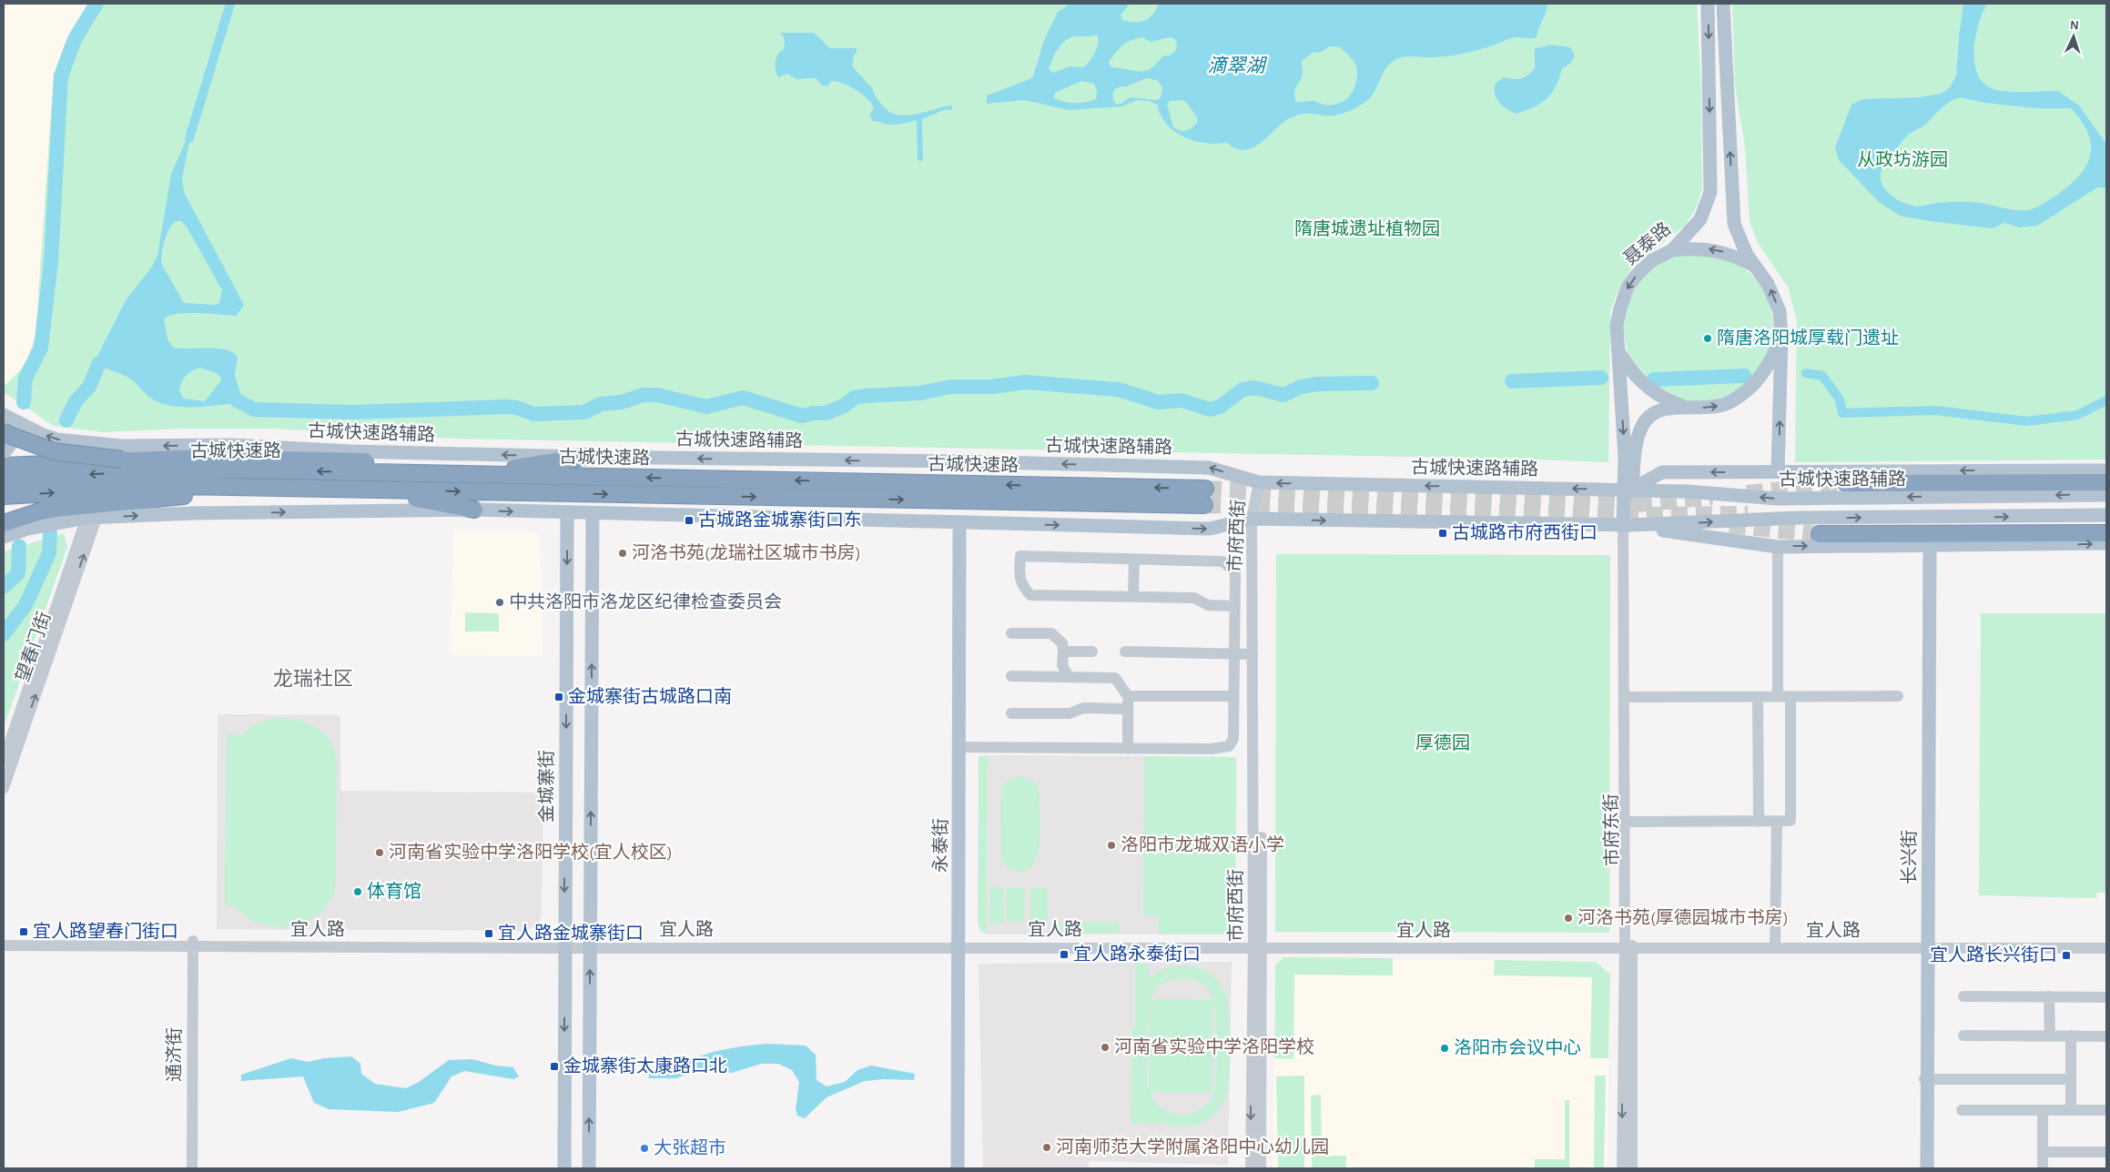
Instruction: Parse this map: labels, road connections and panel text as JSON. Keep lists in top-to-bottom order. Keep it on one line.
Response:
{"streets":{"highway":["古城快速路"],"main road":["聂泰路","古城快速路辅路","金城寨街","市府东街","永泰街","长兴街"],"street":["市府西街","望春门街","宜人路","通济街"]},"crossings":[["聂泰路","古城快速路辅路"],["聂泰路","市府东街"],["古城快速路辅路","市府西街"],["古城快速路辅路","望春门街"],["古城快速路辅路","金城寨街"],["古城快速路辅路","市府东街"],["古城快速路辅路","永泰街"],["市府西街","宜人路"],["金城寨街","宜人路"],["市府东街","宜人路"],["永泰街","宜人路"],["长兴街","宜人路"],["宜人路","通济街"]],"districts":["龙瑞社区"],"water":["滴翠湖"],"parks":["从政坊游园","隋唐城遗址植物园","厚德园"],"places":{"other":["隋唐洛阳城厚载门遗址","河洛书苑(龙瑞社区城市书房)","中共洛阳市洛龙区纪律检查委员会","洛阳市龙城双语小学","河南省实验中学洛阳学校(宜人校区)","体育馆","河洛书苑(厚德园城市书房)","河南省实验中学洛阳学校","洛阳市会议中心","河南师范大学附属洛阳中心幼儿园","大张超市"],"transit":["古城路金城寨街口东","古城路市府西街口","金城寨街古城路口南","宜人路望春门街口","宜人路金城寨街口","宜人路永泰街口","宜人路长兴街口","金城寨街太康路口北"]},"north":"top"}
